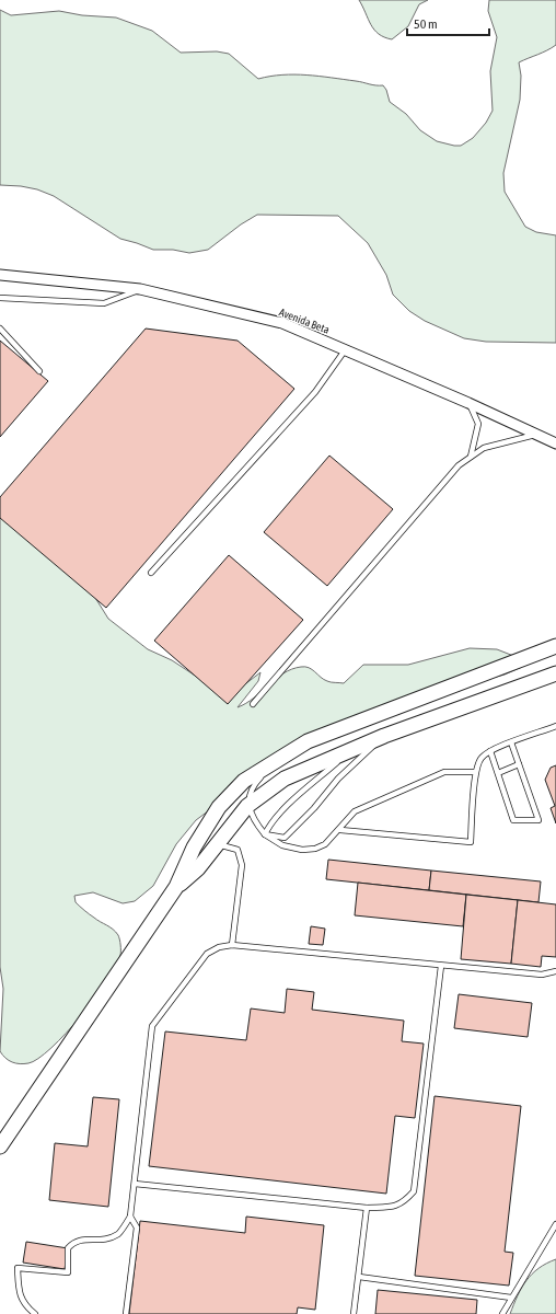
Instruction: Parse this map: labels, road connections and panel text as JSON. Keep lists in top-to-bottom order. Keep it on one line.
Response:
{"streets":{"street":["Avenida Beta"]},"scale_bar":"50 m"}
